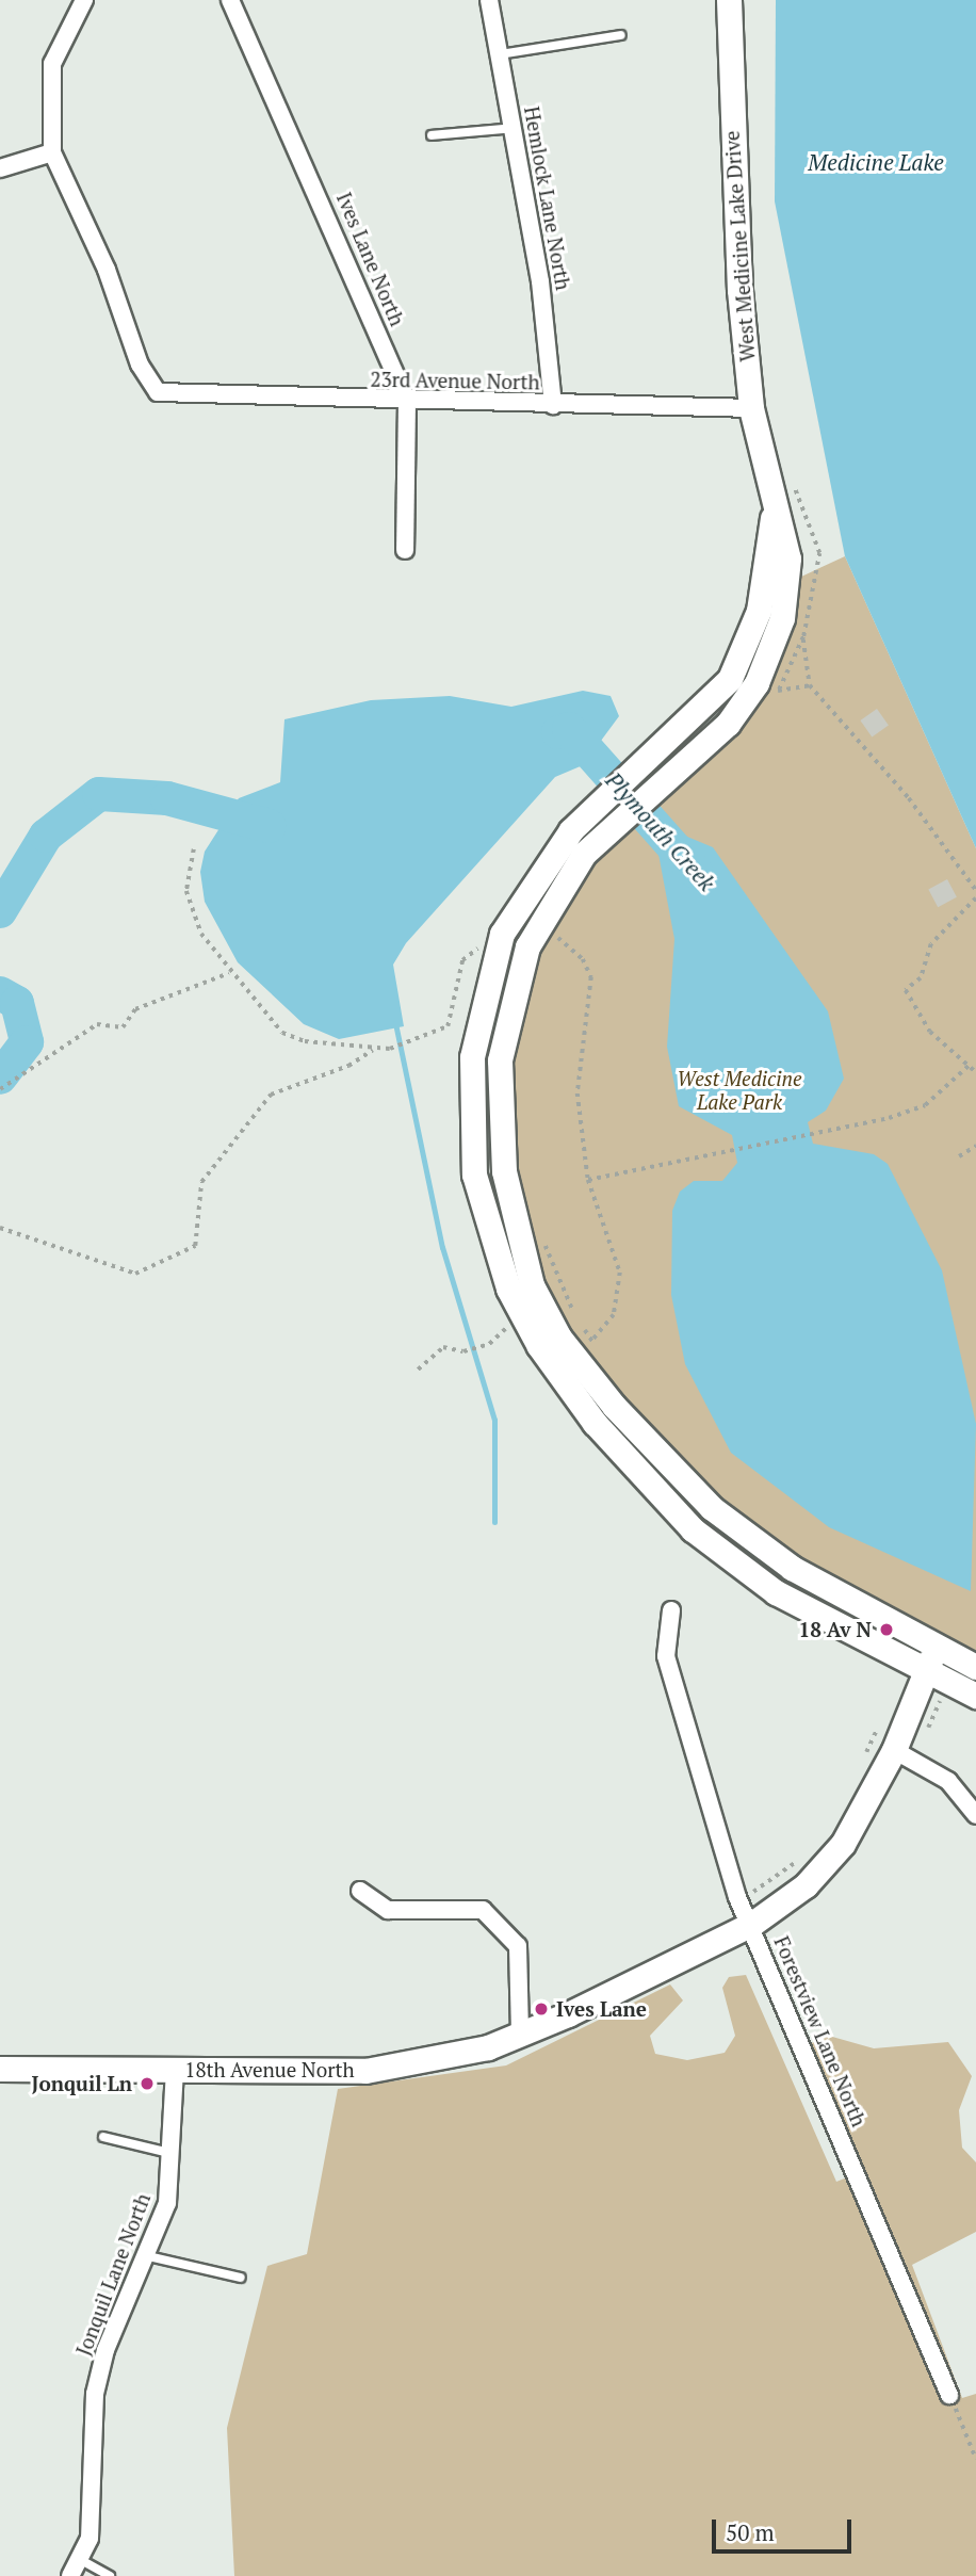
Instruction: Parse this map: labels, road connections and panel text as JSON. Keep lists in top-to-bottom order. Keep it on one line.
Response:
{"streets":{"street":["Hemlock Lane North","West Medicine Lake Drive","Ives Lane North","23rd Avenue North","Forestview Lane North","18th Avenue North","Jonquil Lane North"]},"crossings":[["Hemlock Lane North","23rd Avenue North"],["West Medicine Lake Drive","23rd Avenue North"],["West Medicine Lake Drive","18th Avenue North"],["Ives Lane North","23rd Avenue North"],["Forestview Lane North","18th Avenue North"],["18th Avenue North","Jonquil Lane North"]],"water":["Medicine Lake","Plymouth Creek"],"parks":["West Medicine Lake Park"],"places":["18 Av N","Ives Lane","Jonquil Ln"],"scale_bar":"50 m"}
